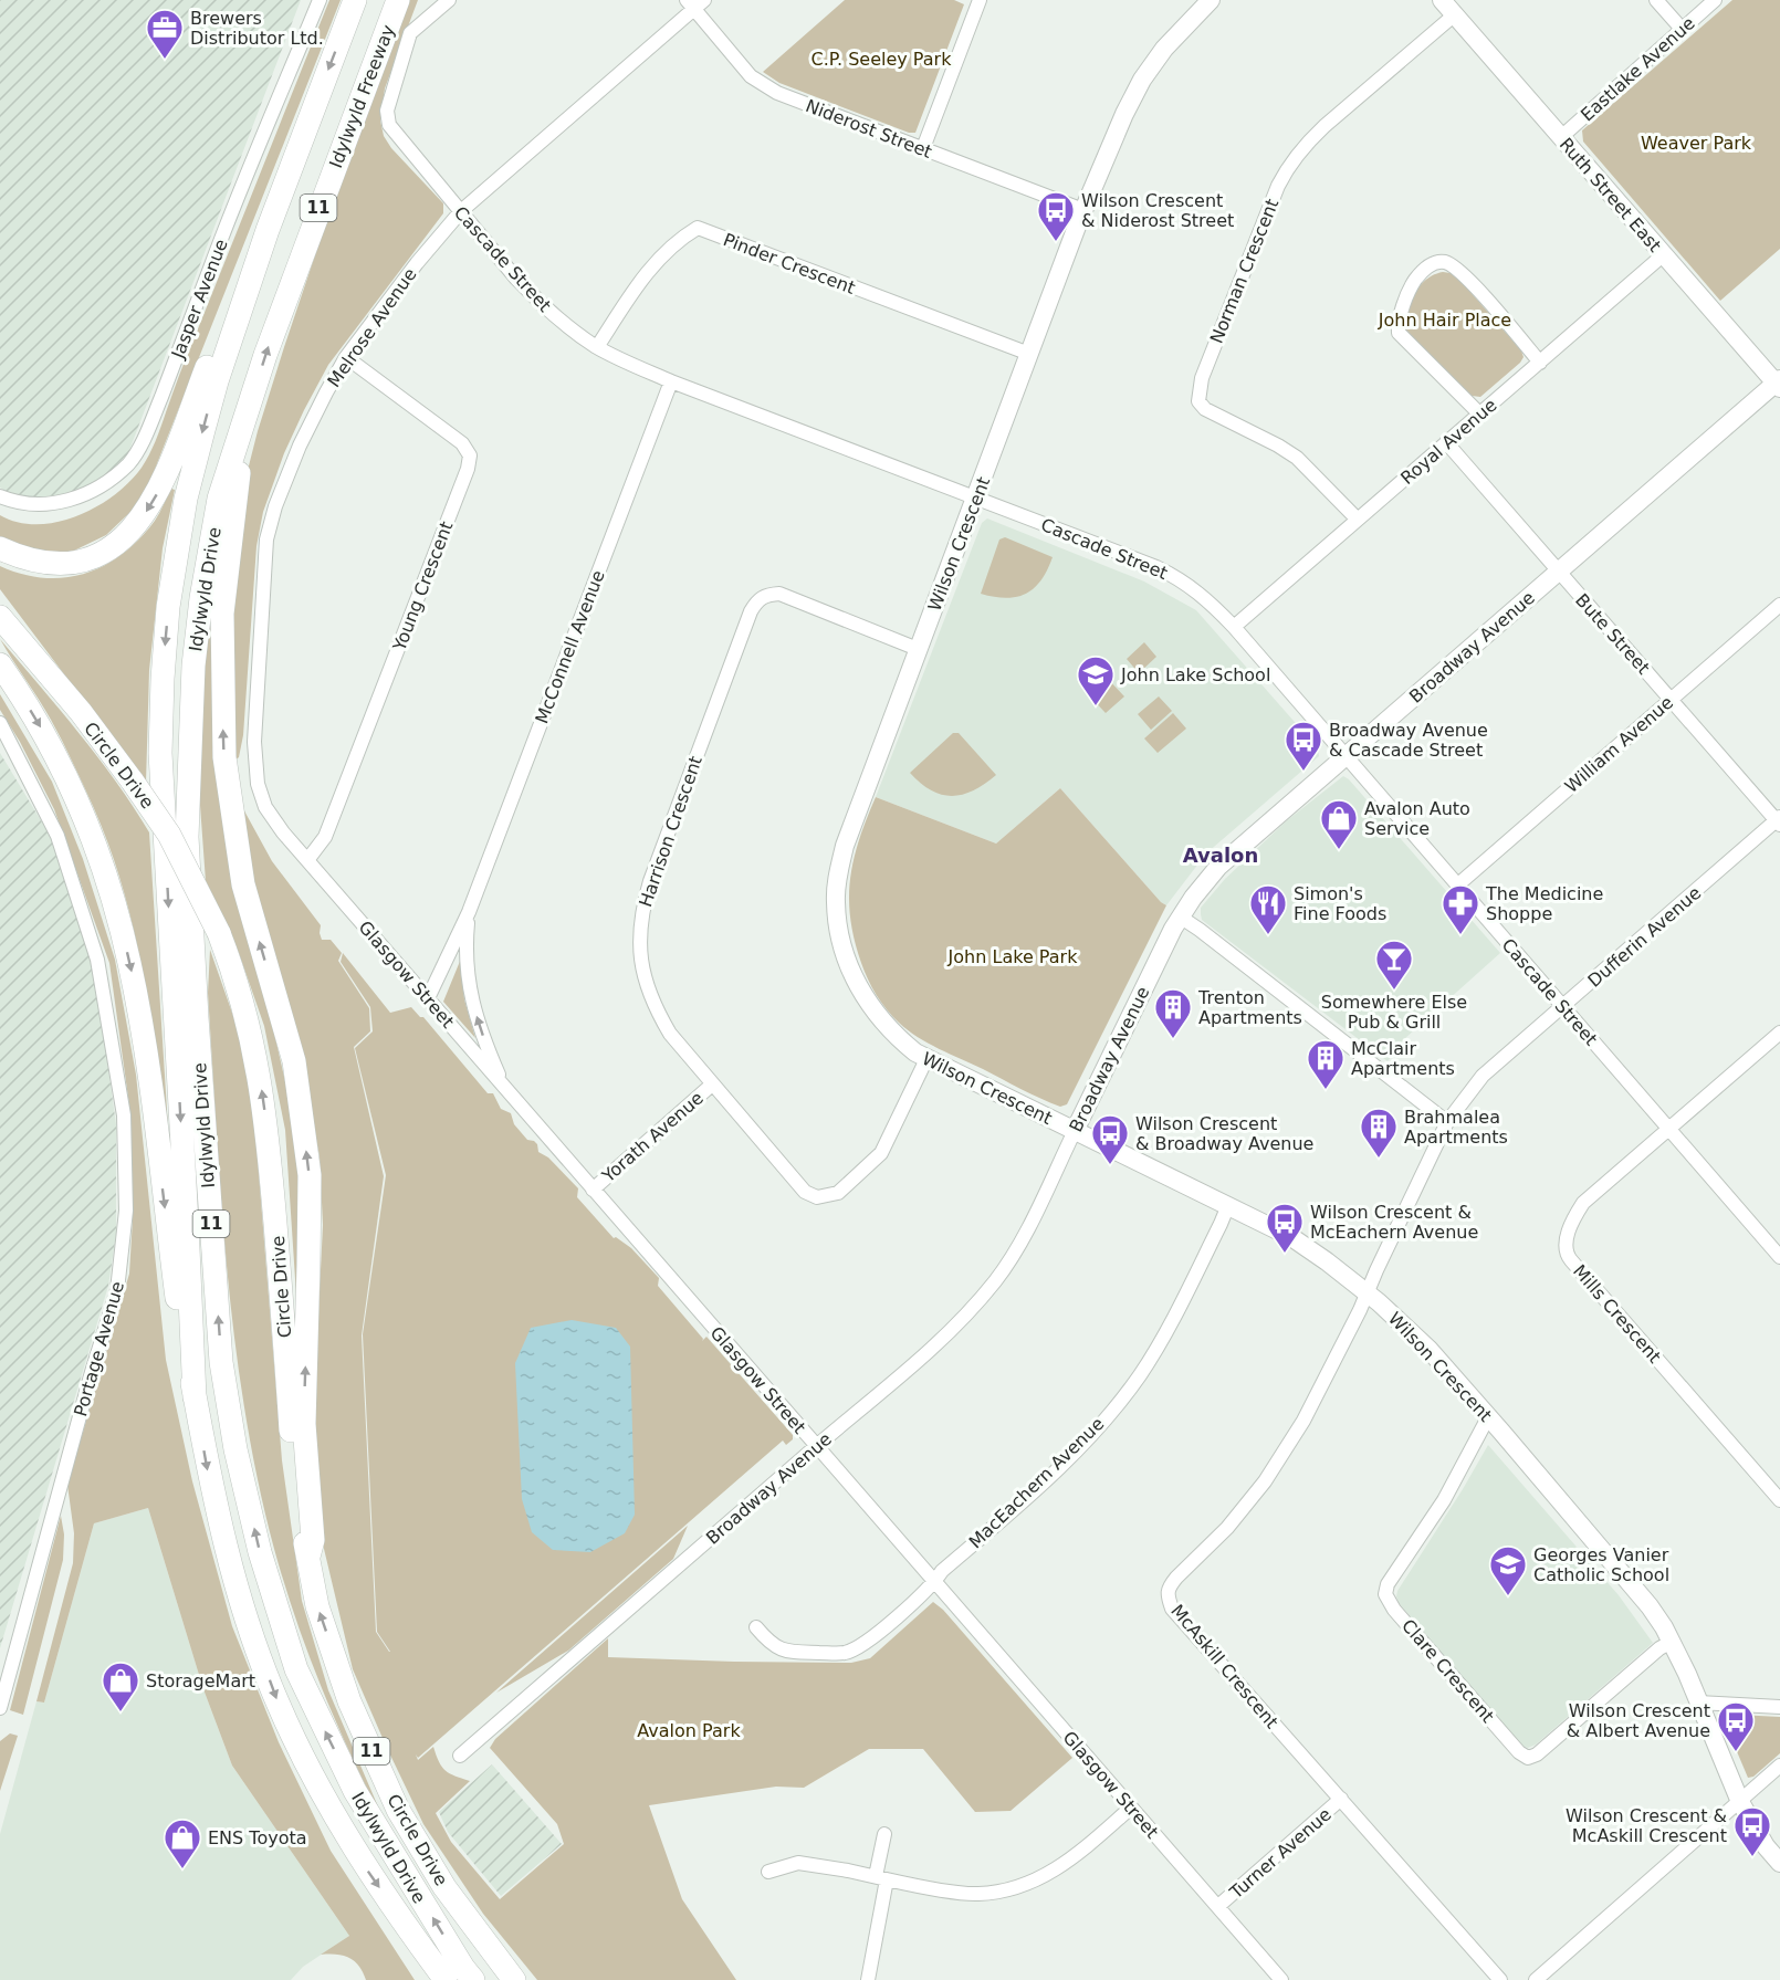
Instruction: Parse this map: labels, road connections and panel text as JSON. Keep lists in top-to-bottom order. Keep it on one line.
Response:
{"streets":{"highway":["Idylwyld Freeway","11","Idylwyld Drive","Circle Drive"],"street":["Eastlake Avenue","Niderost Street","Ruth Street East","Cascade Street","Pinder Crescent","Norman Crescent","Jasper Avenue","Melrose Avenue","Royal Avenue","Wilson Crescent","Young Crescent","Bute Street","McConnell Avenue","Broadway Avenue","William Avenue","Harrison Crescent","Dufferin Avenue","Glasgow Street","Yorath Avenue","Mills Crescent","Portage Avenue","MacEachern Avenue","McAskill Crescent","Clare Crescent","Turner Avenue"]},"crossings":[["Eastlake Avenue","Ruth Street East"],["Idylwyld Freeway","Idylwyld Drive"],["Niderost Street","Melrose Avenue"],["Niderost Street","Wilson Crescent"],["Ruth Street East","Norman Crescent"],["Ruth Street East","Royal Avenue"],["Ruth Street East","Broadway Avenue"],["11","Idylwyld Drive"],["Cascade Street","Pinder Crescent"],["Cascade Street","Melrose Avenue"],["Cascade Street","Royal Avenue"],["Cascade Street","Wilson Crescent"],["Cascade Street","McConnell Avenue"],["Cascade Street","Broadway Avenue"],["Cascade Street","William Avenue"],["Cascade Street","Dufferin Avenue"],["Cascade Street","Mills Crescent"],["Pinder Crescent","Wilson Crescent"],["Norman Crescent","Royal Avenue"],["Melrose Avenue","Young Crescent"],["Melrose Avenue","Glasgow Street"],["Royal Avenue","Bute Street"],["Wilson Crescent","Broadway Avenue"],["Wilson Crescent","Harrison Crescent"],["Wilson Crescent","Dufferin Avenue"],["Wilson Crescent","MacEachern Avenue"],["Wilson Crescent","McAskill Crescent"],["Wilson Crescent","Clare Crescent"],["Young Crescent","Glasgow Street"],["Bute Street","Broadway Avenue"],["Bute Street","William Avenue"],["Bute Street","Dufferin Avenue"],["McConnell Avenue","Glasgow Street"],["Broadway Avenue","Glasgow Street"],["Harrison Crescent","Yorath Avenue"],["Dufferin Avenue","McAskill Crescent"],["Glasgow Street","Yorath Avenue"],["Glasgow Street","MacEachern Avenue"],["Glasgow Street","Turner Avenue"],["McAskill Crescent","Turner Avenue"]],"districts":["Avalon"],"parks":["C.P. Seeley Park","Weaver Park","John Hair Place","John Lake Park","Avalon Park"],"places":{"office":["Brewers Distributor Ltd."],"bus stop":["Wilson Crescent & Niderost Street","Broadway Avenue & Cascade Street","Wilson Crescent & Broadway Avenue","Wilson Crescent & McEachern Avenue","Wilson Crescent & Albert Avenue","Wilson Crescent & McAskill Crescent"],"school or university":["John Lake School","Georges Vanier Catholic School"],"shop":["Avalon Auto Service","StorageMart","ENS Toyota"],"restaurant":["Simon's Fine Foods"],"pharmacy":["The Medicine Shoppe"],"bar":["Somewhere Else Pub & Grill"],"building":["Trenton Apartments","McClair Apartments","Brahmalea Apartments"]}}
